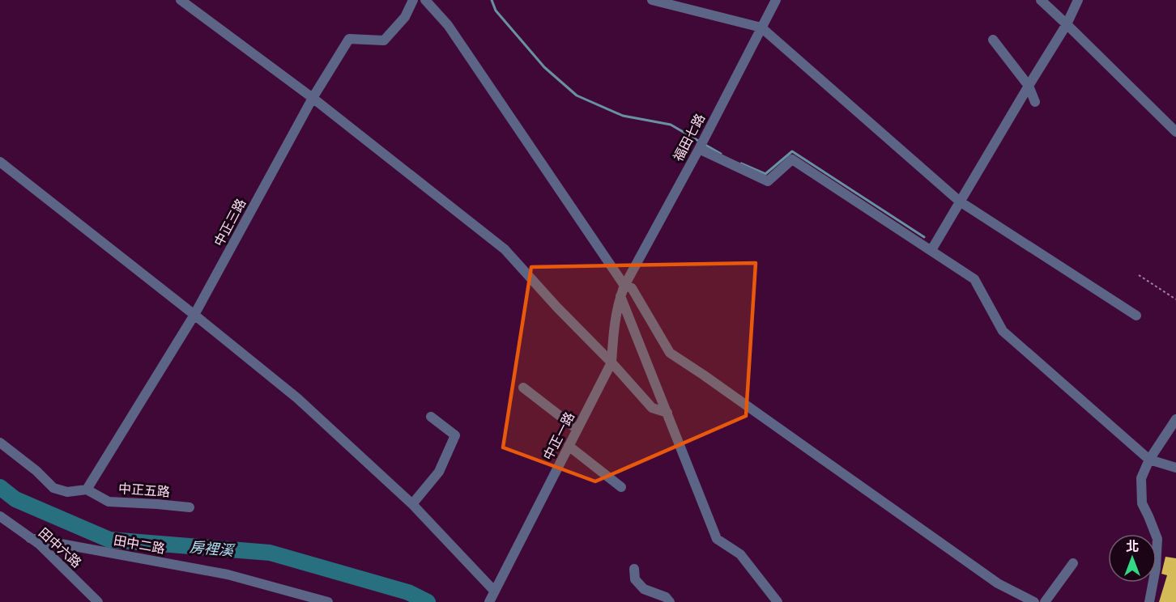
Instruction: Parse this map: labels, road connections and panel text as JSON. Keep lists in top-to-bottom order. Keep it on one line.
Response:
{"streets":{"lane":["福田七路","中正三路","中正一路","中正五路","田中二路","田中六路"]},"crossings":[["福田七路","中正一路"],["中正三路","中正五路"],["田中二路","田中六路"]],"water":["房裡溪"],"north":"top"}
